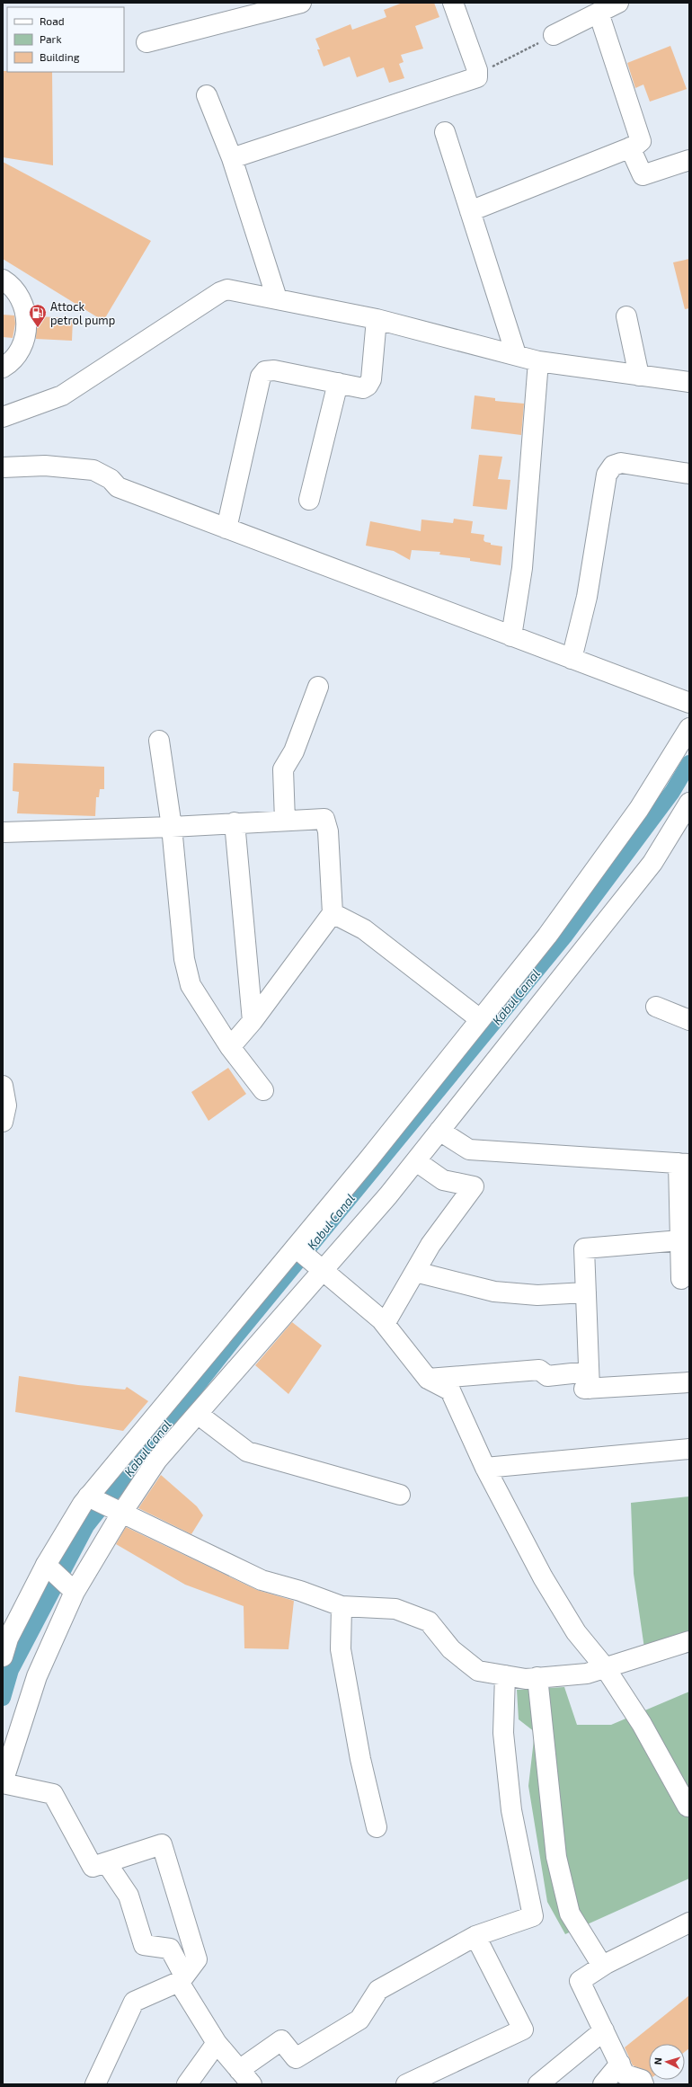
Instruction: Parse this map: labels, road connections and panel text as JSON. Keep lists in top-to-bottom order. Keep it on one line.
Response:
{"water":["Kabul Canal"],"places":{"fuel station":["Attock petrol pump"]},"legend":["Road","Park","Building"],"north":"left"}
